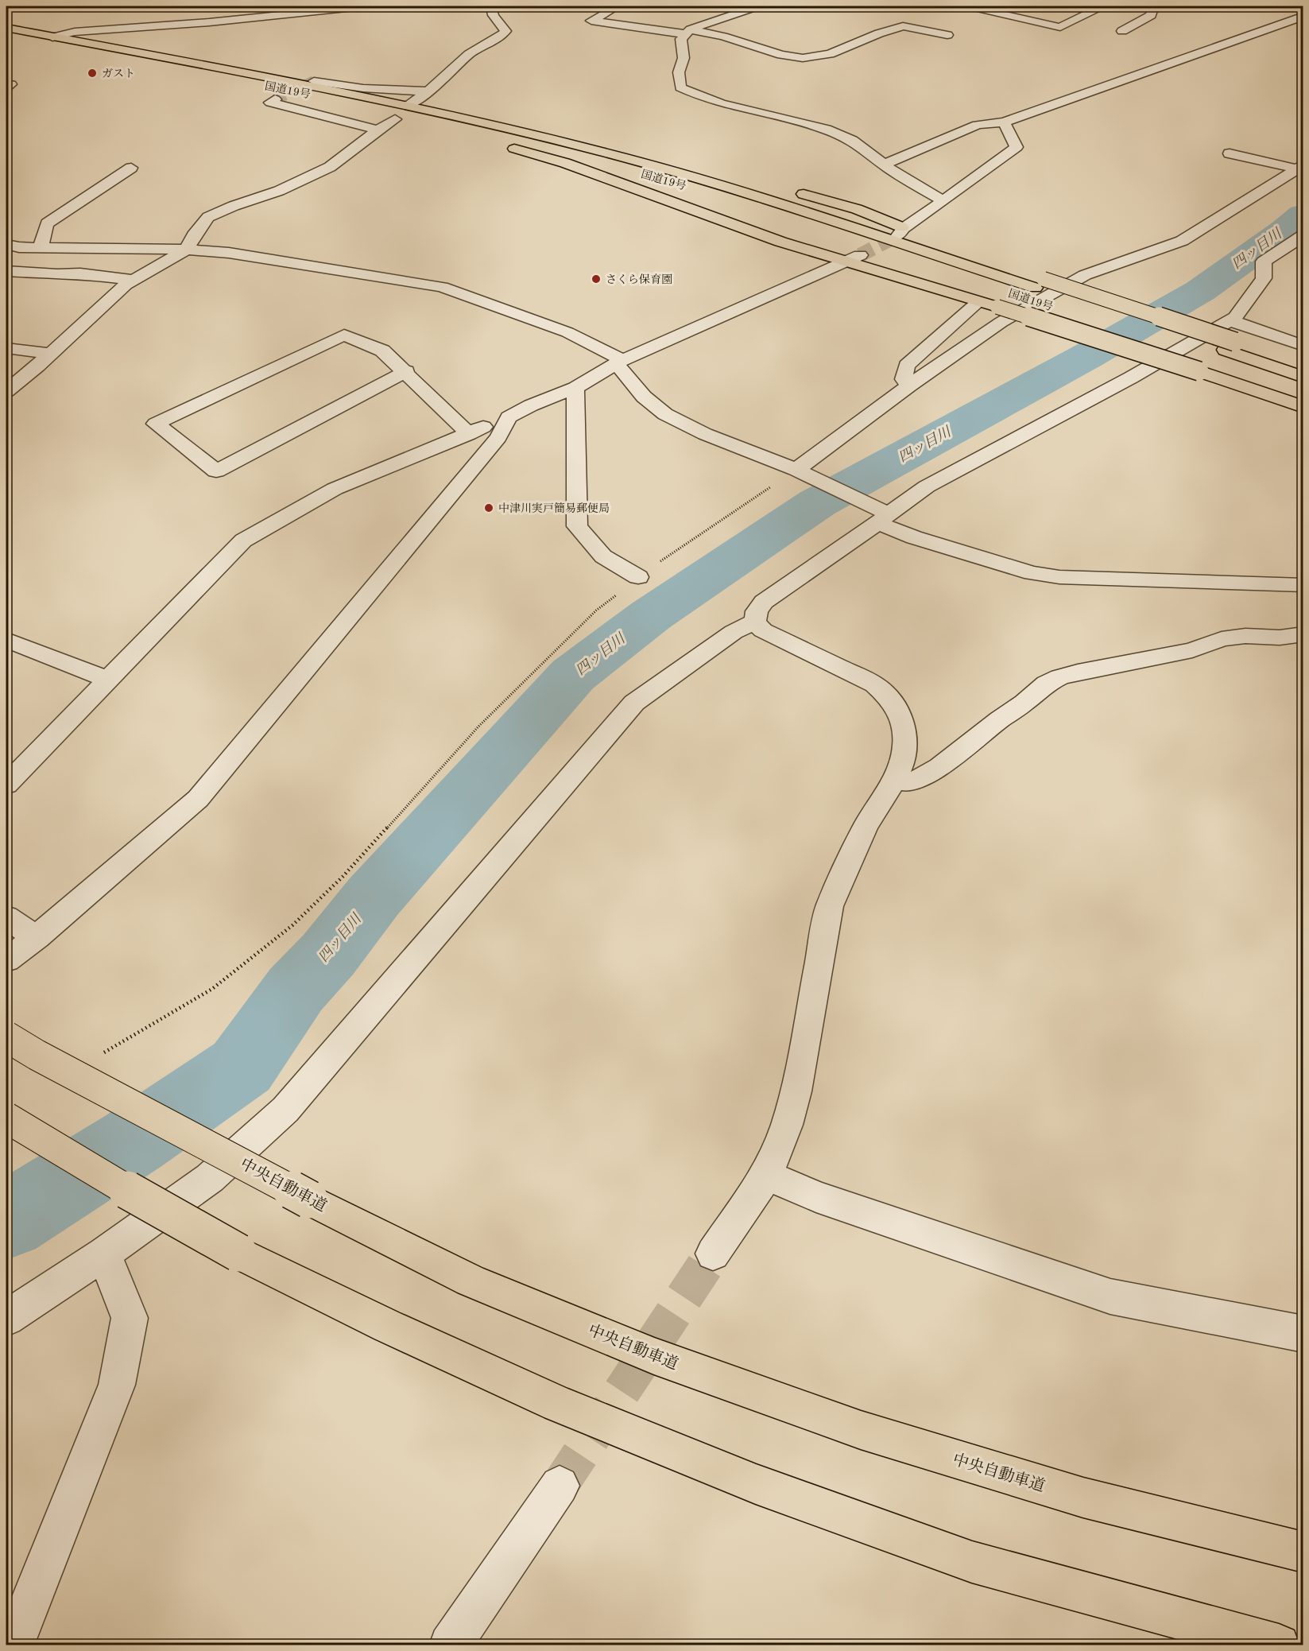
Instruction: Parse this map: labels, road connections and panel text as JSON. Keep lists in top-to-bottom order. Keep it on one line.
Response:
{"streets":{"highway":["国道19号","中央自動車道"]},"water":["四ッ目川"],"places":["ガスト","さくら保育園","中津川実戸簡易郵便局"]}
